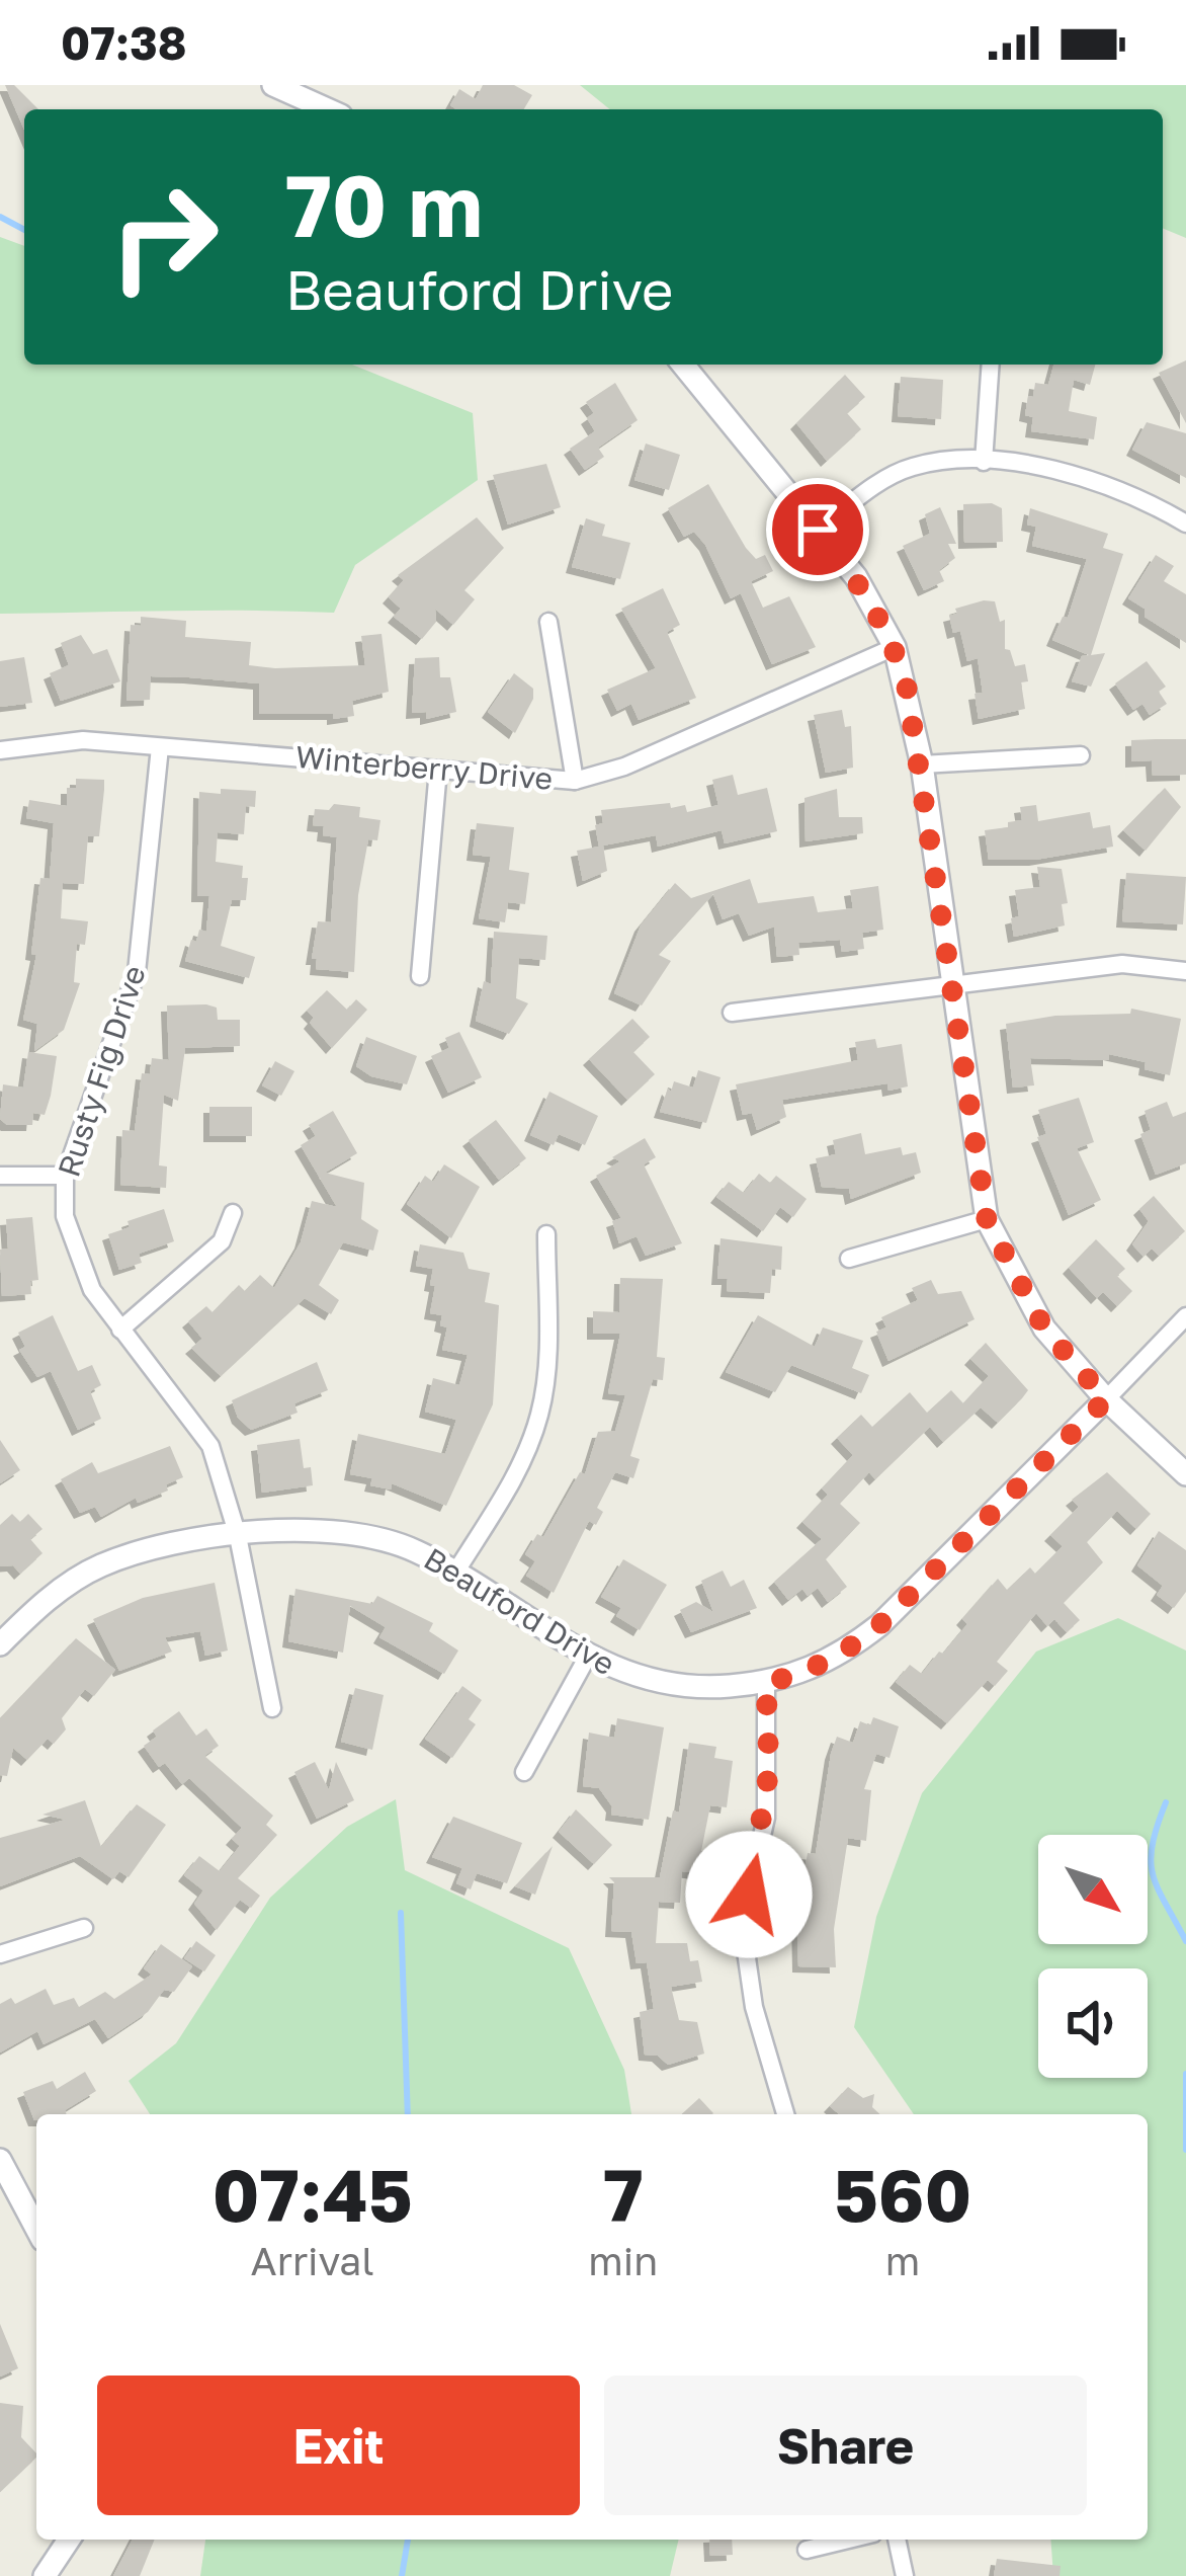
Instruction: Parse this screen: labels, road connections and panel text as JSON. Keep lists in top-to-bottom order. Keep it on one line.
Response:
{"streets":{"street":["Winterberry Drive","Rusty Fig Drive","Beauford Drive"]},"crossings":[["Winterberry Drive","Rusty Fig Drive"],["Rusty Fig Drive","Beauford Drive"]],"north":"bottom right","page":{"status":"07:38","turn":["70 m","Beauford Drive"],"eta":["07:45","Arrival","7","min","560","m"],"buttons":["Exit","Share"]}}
